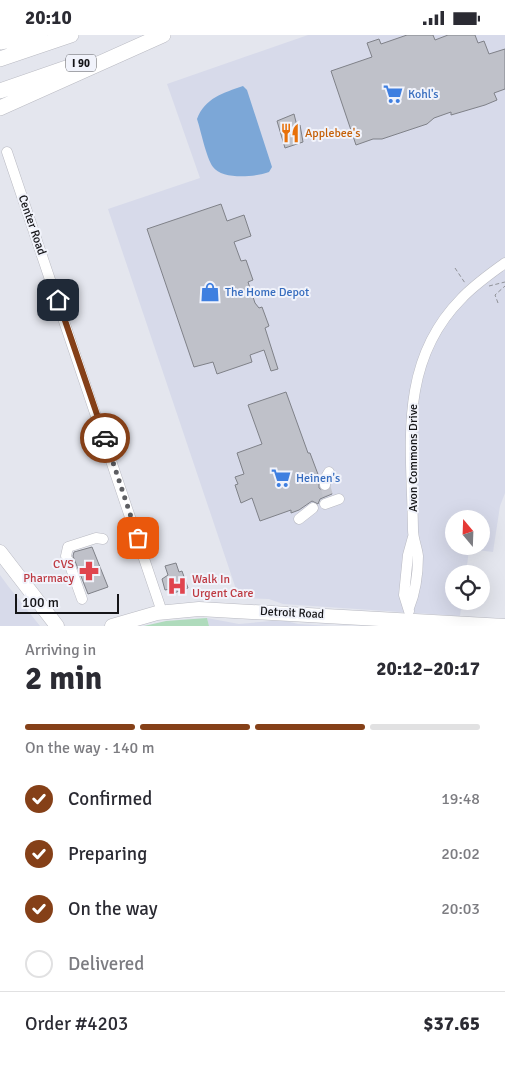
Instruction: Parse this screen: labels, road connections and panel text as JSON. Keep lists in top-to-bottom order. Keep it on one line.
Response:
{"streets":{"highway":["I 90"],"main road":["Detroit Road"],"street":["Center Road","Avon Commons Drive"]},"crossings":[["Center Road","Detroit Road"],["Avon Commons Drive","Detroit Road"]],"places":{"supermarket":["Kohl's","Heinen's"],"restaurant":["Applebee's"],"shop":["The Home Depot"],"pharmacy":["CVS Pharmacy"],"hospital":["Walk In Urgent Care"]},"scale_bar":"100 m","north":"top","page":{"status":"20:10","scale":"100 m","heading":["2 min","Arriving in","20:12–20:17"],"panel":["Order #4203","$37.65"],"bar":"On the way · 140 m","list":[["Confirmed","19:48"],["Preparing","20:02"],["On the way","20:03"],"Delivered"]}}
